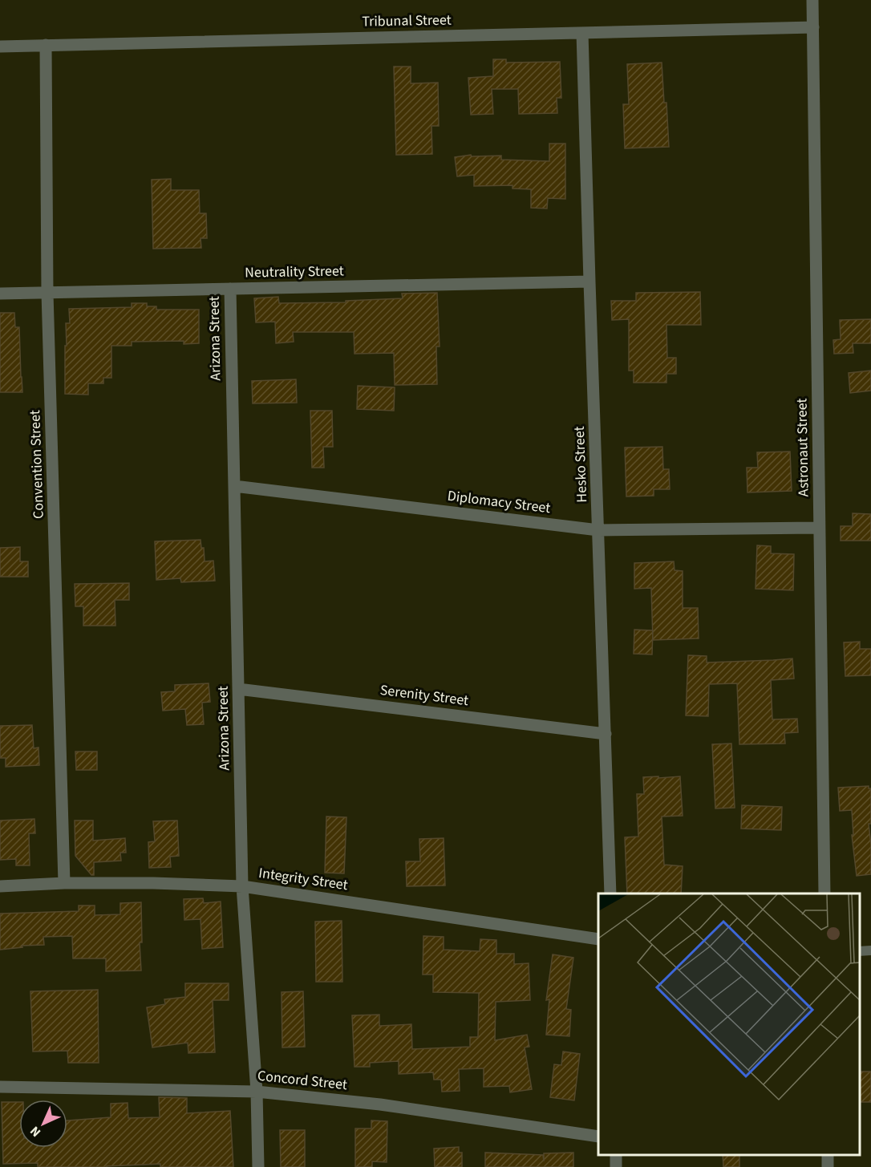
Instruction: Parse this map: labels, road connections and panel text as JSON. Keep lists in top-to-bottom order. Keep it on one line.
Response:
{"streets":{"street":["Tribunal Street","Neutrality Street","Arizona Street","Astronaut Street","Convention Street","Hesko Street","Diplomacy Street","Serenity Street","Integrity Street","Concord Street"]},"crossings":[["Tribunal Street","Astronaut Street"],["Tribunal Street","Convention Street"],["Tribunal Street","Hesko Street"],["Neutrality Street","Arizona Street"],["Neutrality Street","Convention Street"],["Neutrality Street","Hesko Street"],["Arizona Street","Diplomacy Street"],["Arizona Street","Serenity Street"],["Arizona Street","Integrity Street"],["Arizona Street","Concord Street"],["Astronaut Street","Diplomacy Street"],["Convention Street","Integrity Street"],["Hesko Street","Diplomacy Street"],["Hesko Street","Serenity Street"]],"north":"bottom left"}
